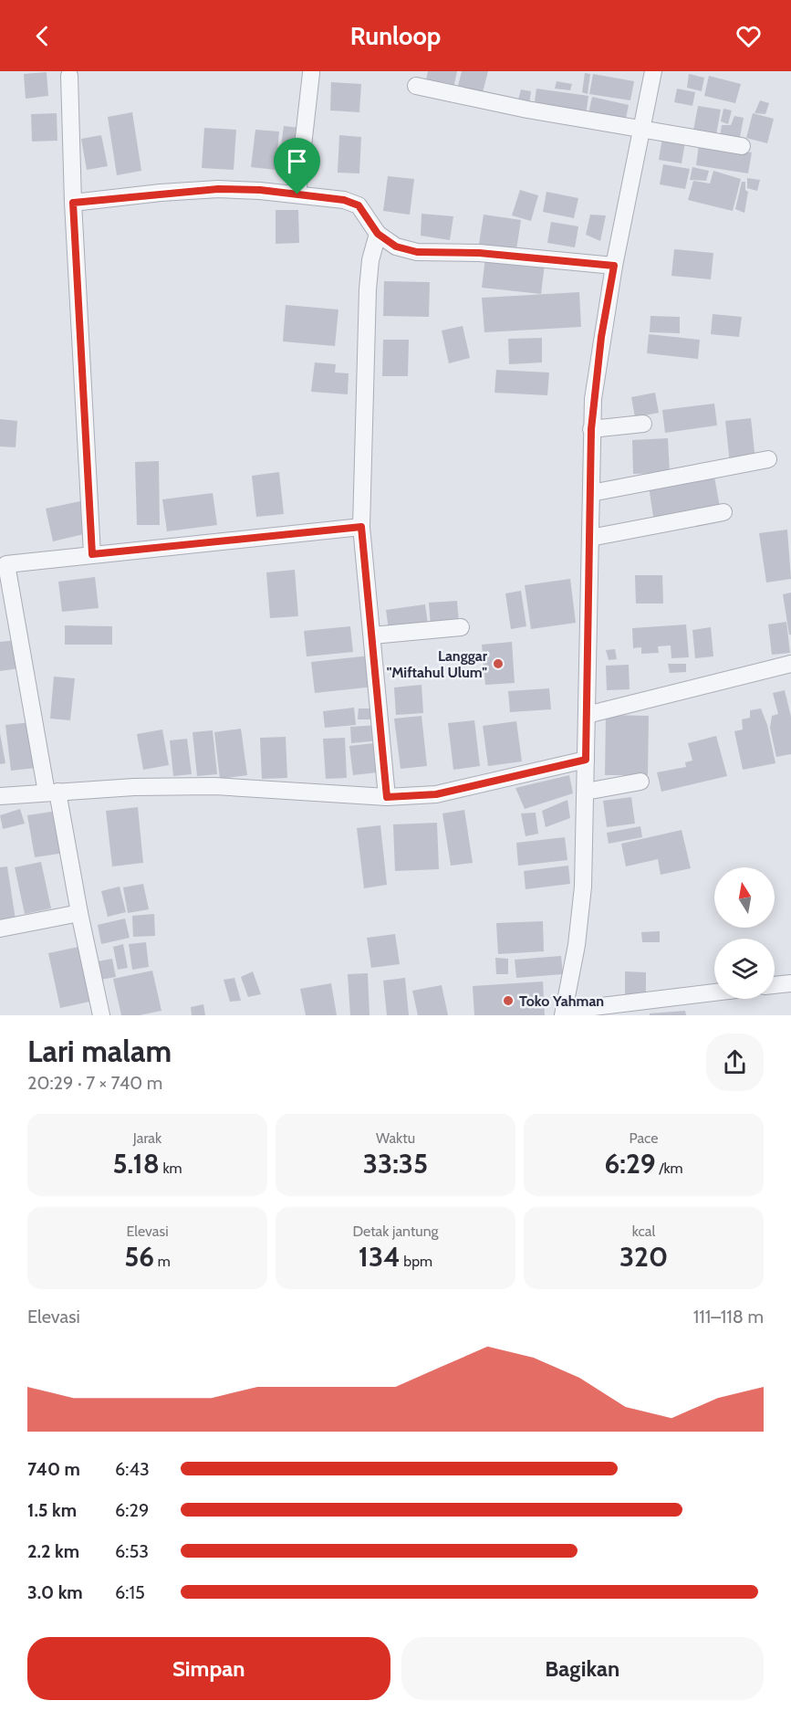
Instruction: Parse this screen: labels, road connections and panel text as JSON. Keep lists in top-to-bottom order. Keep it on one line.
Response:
{"places":["Langgar \"Miftahul Ulum\"","Toko Yahman"],"north":"top","page":{"header":"Runloop","heading":["Lari malam","20:29 · 7 × 740 m"],"stats":[["Jarak","5.18 km"],["Waktu","33:35"],["Pace","6:29 /km"],["Elevasi","56 m"],["Detak jantung","134 bpm"],["kcal","320"]],"chart":["Elevasi","111–118 m"],"list":[{"name":"740 m","note":"6:43"},{"name":"1.5 km","note":"6:29"},{"name":"2.2 km","note":"6:53"},{"name":"3.0 km","note":"6:15"}],"buttons":["Simpan","Bagikan"]}}
